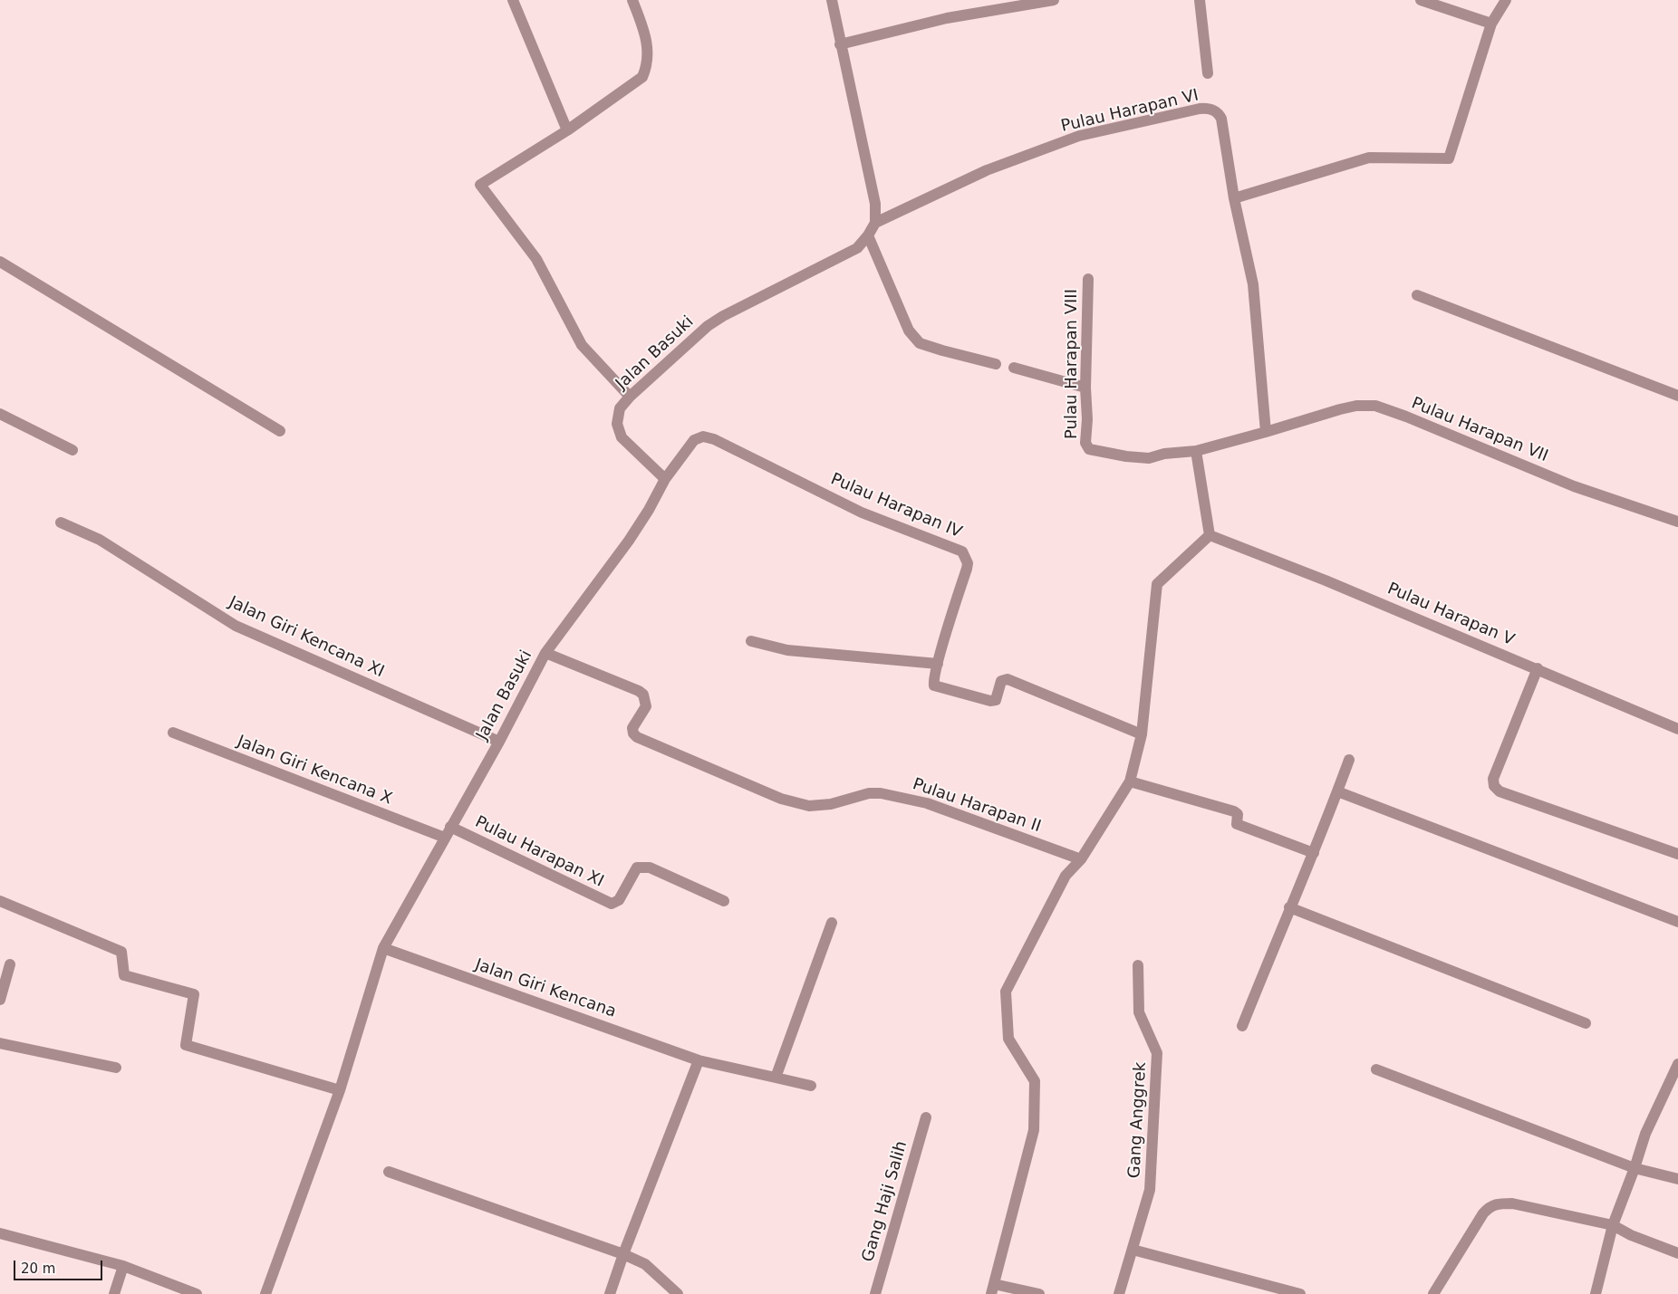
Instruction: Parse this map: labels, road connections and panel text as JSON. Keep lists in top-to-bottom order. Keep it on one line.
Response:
{"streets":{"street":["Pulau Harapan VI","Jalan Basuki","Pulau Harapan VIII","Pulau Harapan VII","Pulau Harapan IV","Pulau Harapan V","Jalan Giri Kencana XI","Jalan Giri Kencana X","Pulau Harapan II","Pulau Harapan XI","Jalan Giri Kencana","Gang Anggrek","Gang Haji Salih"]},"crossings":[["Pulau Harapan VI","Jalan Basuki"],["Pulau Harapan VI","Pulau Harapan VII"],["Jalan Basuki","Pulau Harapan IV"],["Jalan Basuki","Jalan Giri Kencana XI"],["Jalan Basuki","Jalan Giri Kencana X"],["Jalan Basuki","Pulau Harapan II"],["Jalan Basuki","Pulau Harapan XI"],["Jalan Basuki","Jalan Giri Kencana"],["Pulau Harapan VIII","Pulau Harapan VII"],["Jalan Giri Kencana X","Pulau Harapan XI"]],"scale_bar":"20 m"}
